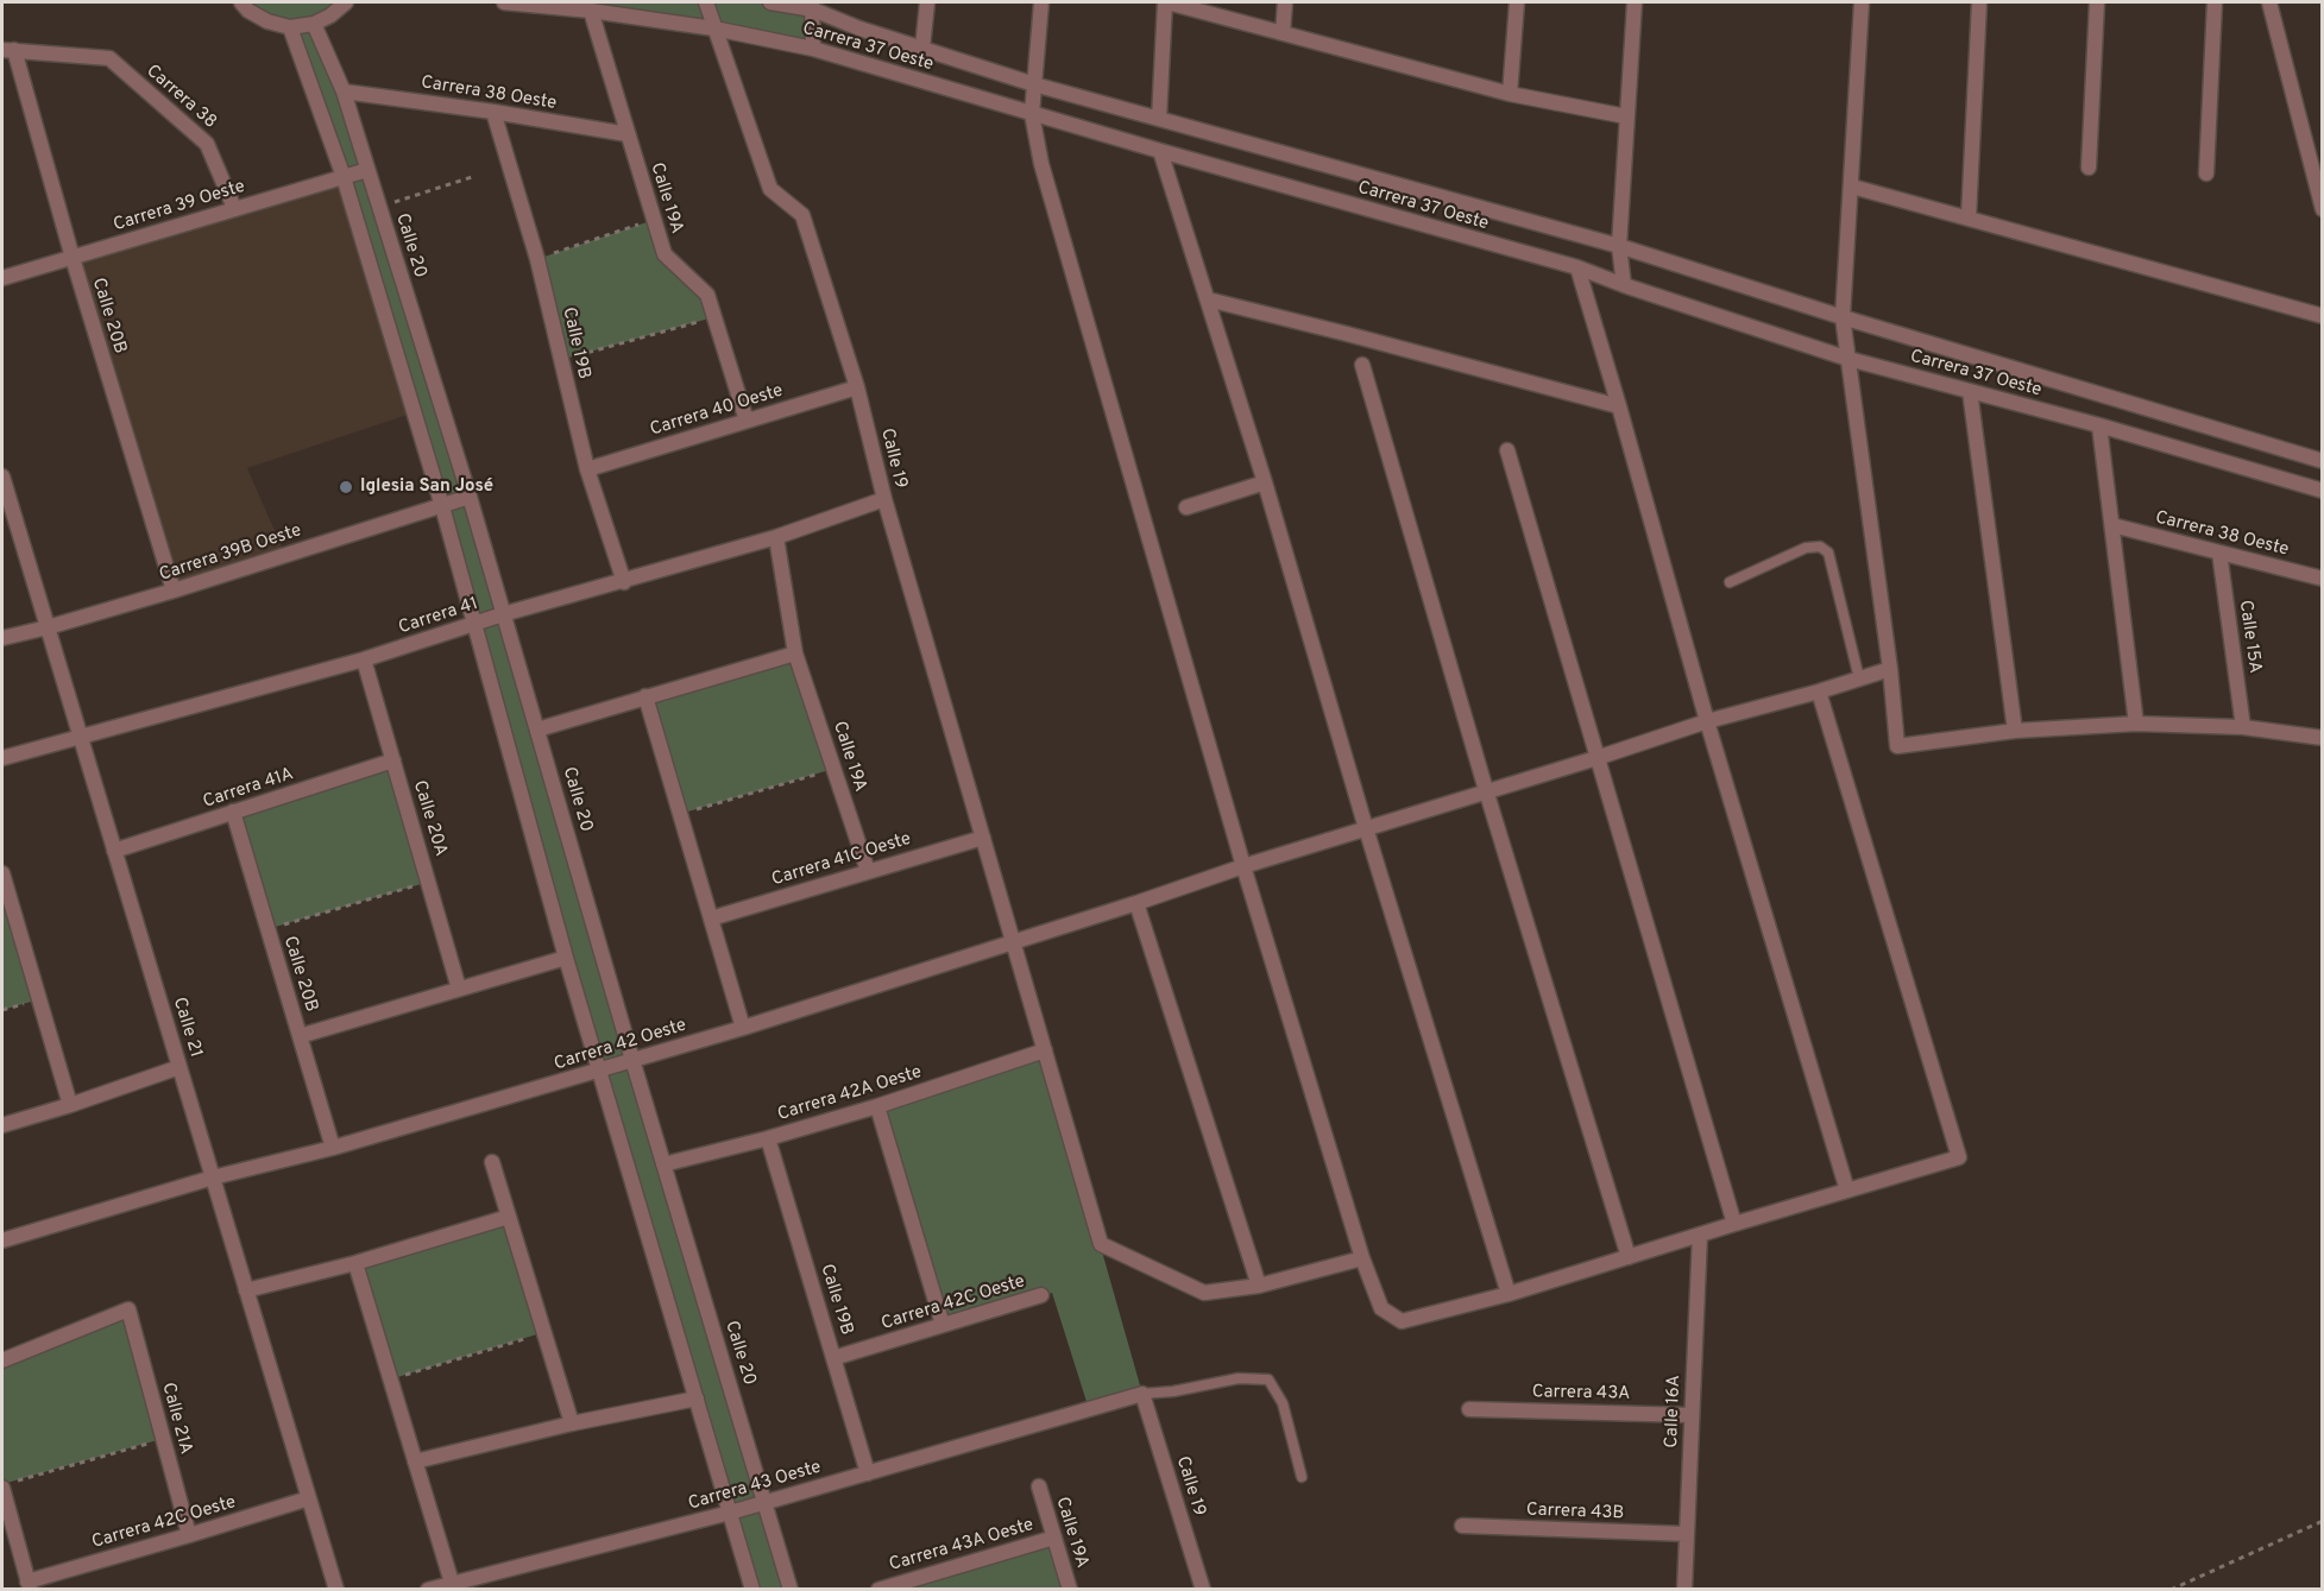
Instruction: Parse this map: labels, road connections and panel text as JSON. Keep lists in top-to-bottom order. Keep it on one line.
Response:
{"streets":{"street":["Carrera 37 Oeste","Carrera 38 Oeste","Carrera 38","Calle 19A","Carrera 39 Oeste","Calle 20","Calle 20B","Calle 19B","Carrera 40 Oeste","Calle 19","Carrera 39B Oeste","Carrera 41","Calle 15A","Carrera 41A","Calle 20A","Carrera 41C Oeste","Calle 21","Carrera 42 Oeste","Carrera 42A Oeste","Carrera 42C Oeste","Carrera 43A","Calle 16A","Calle 21A","Carrera 43 Oeste","Carrera 43B","Carrera 43A Oeste"]},"crossings":[["Carrera 37 Oeste","Calle 19A"],["Carrera 37 Oeste","Calle 19"],["Carrera 38 Oeste","Calle 19A"],["Carrera 38 Oeste","Calle 20"],["Carrera 38 Oeste","Calle 19B"],["Carrera 38 Oeste","Calle 15A"],["Carrera 38","Carrera 39 Oeste"],["Carrera 38","Calle 20B"],["Calle 19A","Carrera 40 Oeste"],["Calle 19A","Carrera 41"],["Calle 19A","Carrera 41C Oeste"],["Calle 19A","Carrera 43A Oeste"],["Carrera 39 Oeste","Calle 20"],["Carrera 39 Oeste","Calle 20B"],["Calle 20","Carrera 39B Oeste"],["Calle 20","Carrera 41"],["Calle 20","Carrera 42 Oeste"],["Calle 20","Carrera 42A Oeste"],["Calle 20","Carrera 43 Oeste"],["Calle 20B","Carrera 39B Oeste"],["Calle 20B","Carrera 41A"],["Calle 20B","Carrera 42 Oeste"],["Calle 19B","Carrera 40 Oeste"],["Calle 19B","Carrera 41"],["Calle 19B","Carrera 42A Oeste"],["Calle 19B","Carrera 42C Oeste"],["Calle 19B","Carrera 43 Oeste"],["Carrera 40 Oeste","Calle 19"],["Calle 19","Carrera 41"],["Calle 19","Carrera 41C Oeste"],["Calle 19","Carrera 42 Oeste"],["Calle 19","Carrera 42A Oeste"],["Calle 19","Carrera 43 Oeste"],["Carrera 39B Oeste","Calle 21"],["Carrera 41","Calle 20A"],["Carrera 41","Calle 21"],["Carrera 41A","Calle 20A"],["Carrera 41A","Calle 21"],["Calle 21","Carrera 42 Oeste"],["Calle 21","Carrera 42C Oeste"],["Carrera 42C Oeste","Calle 21A"],["Carrera 43A","Calle 16A"],["Calle 16A","Carrera 43B"]],"places":["Iglesia San José"]}
